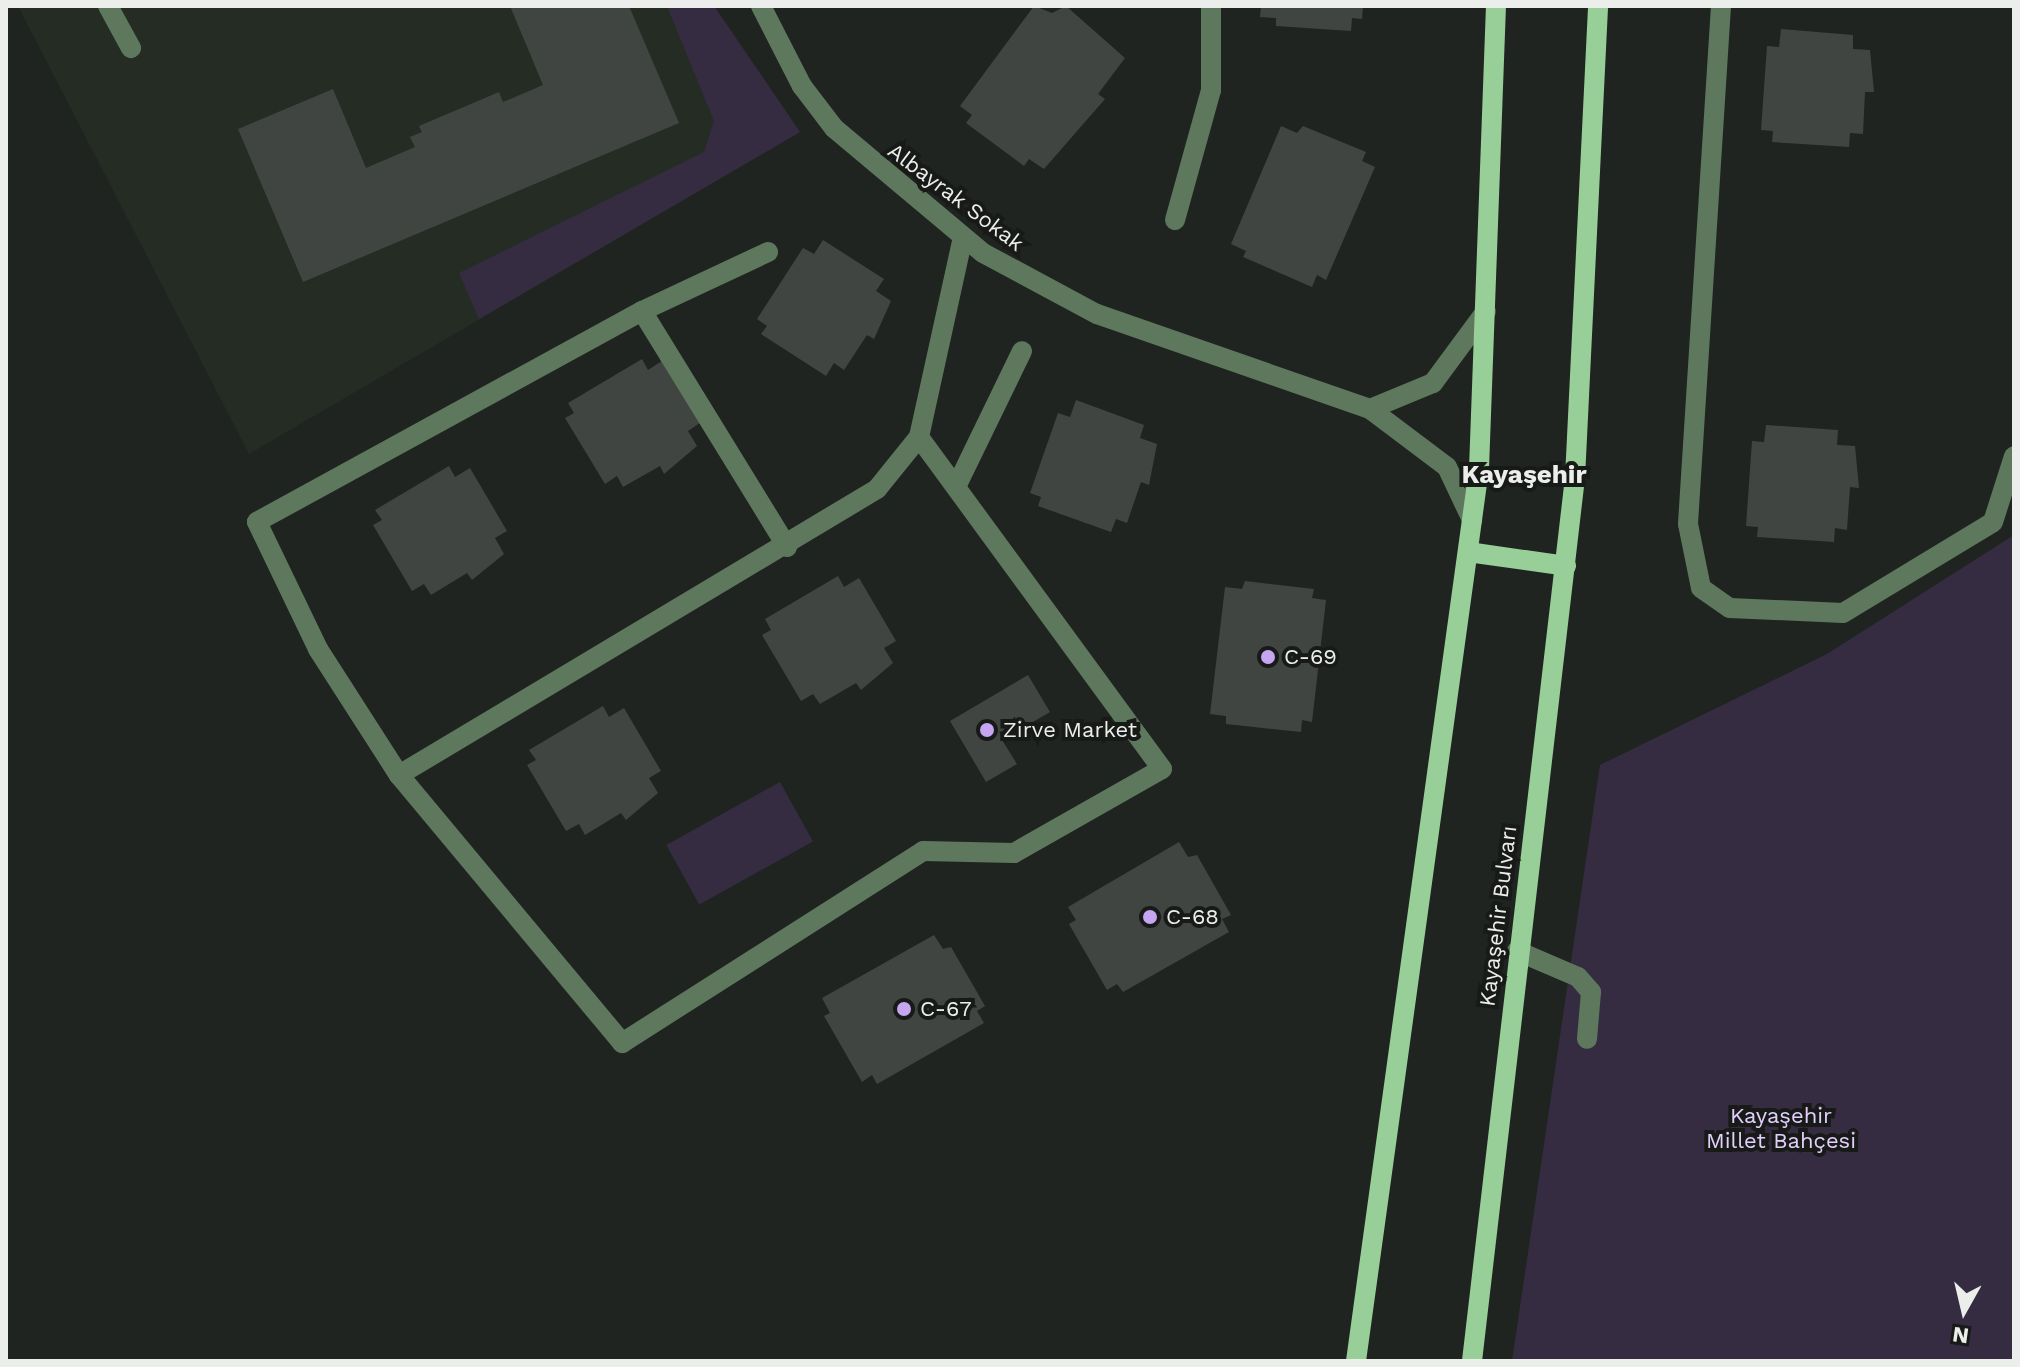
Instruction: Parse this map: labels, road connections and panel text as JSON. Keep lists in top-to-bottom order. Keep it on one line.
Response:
{"streets":{"main road":["Kayaşehir Bulvarı"],"street":["Albayrak Sokak"]},"districts":["Kayaşehir"],"parks":["Kayaşehir Millet Bahçesi"],"places":["C-69","Zirve Market","C-68","C-67"],"north":"bottom"}
